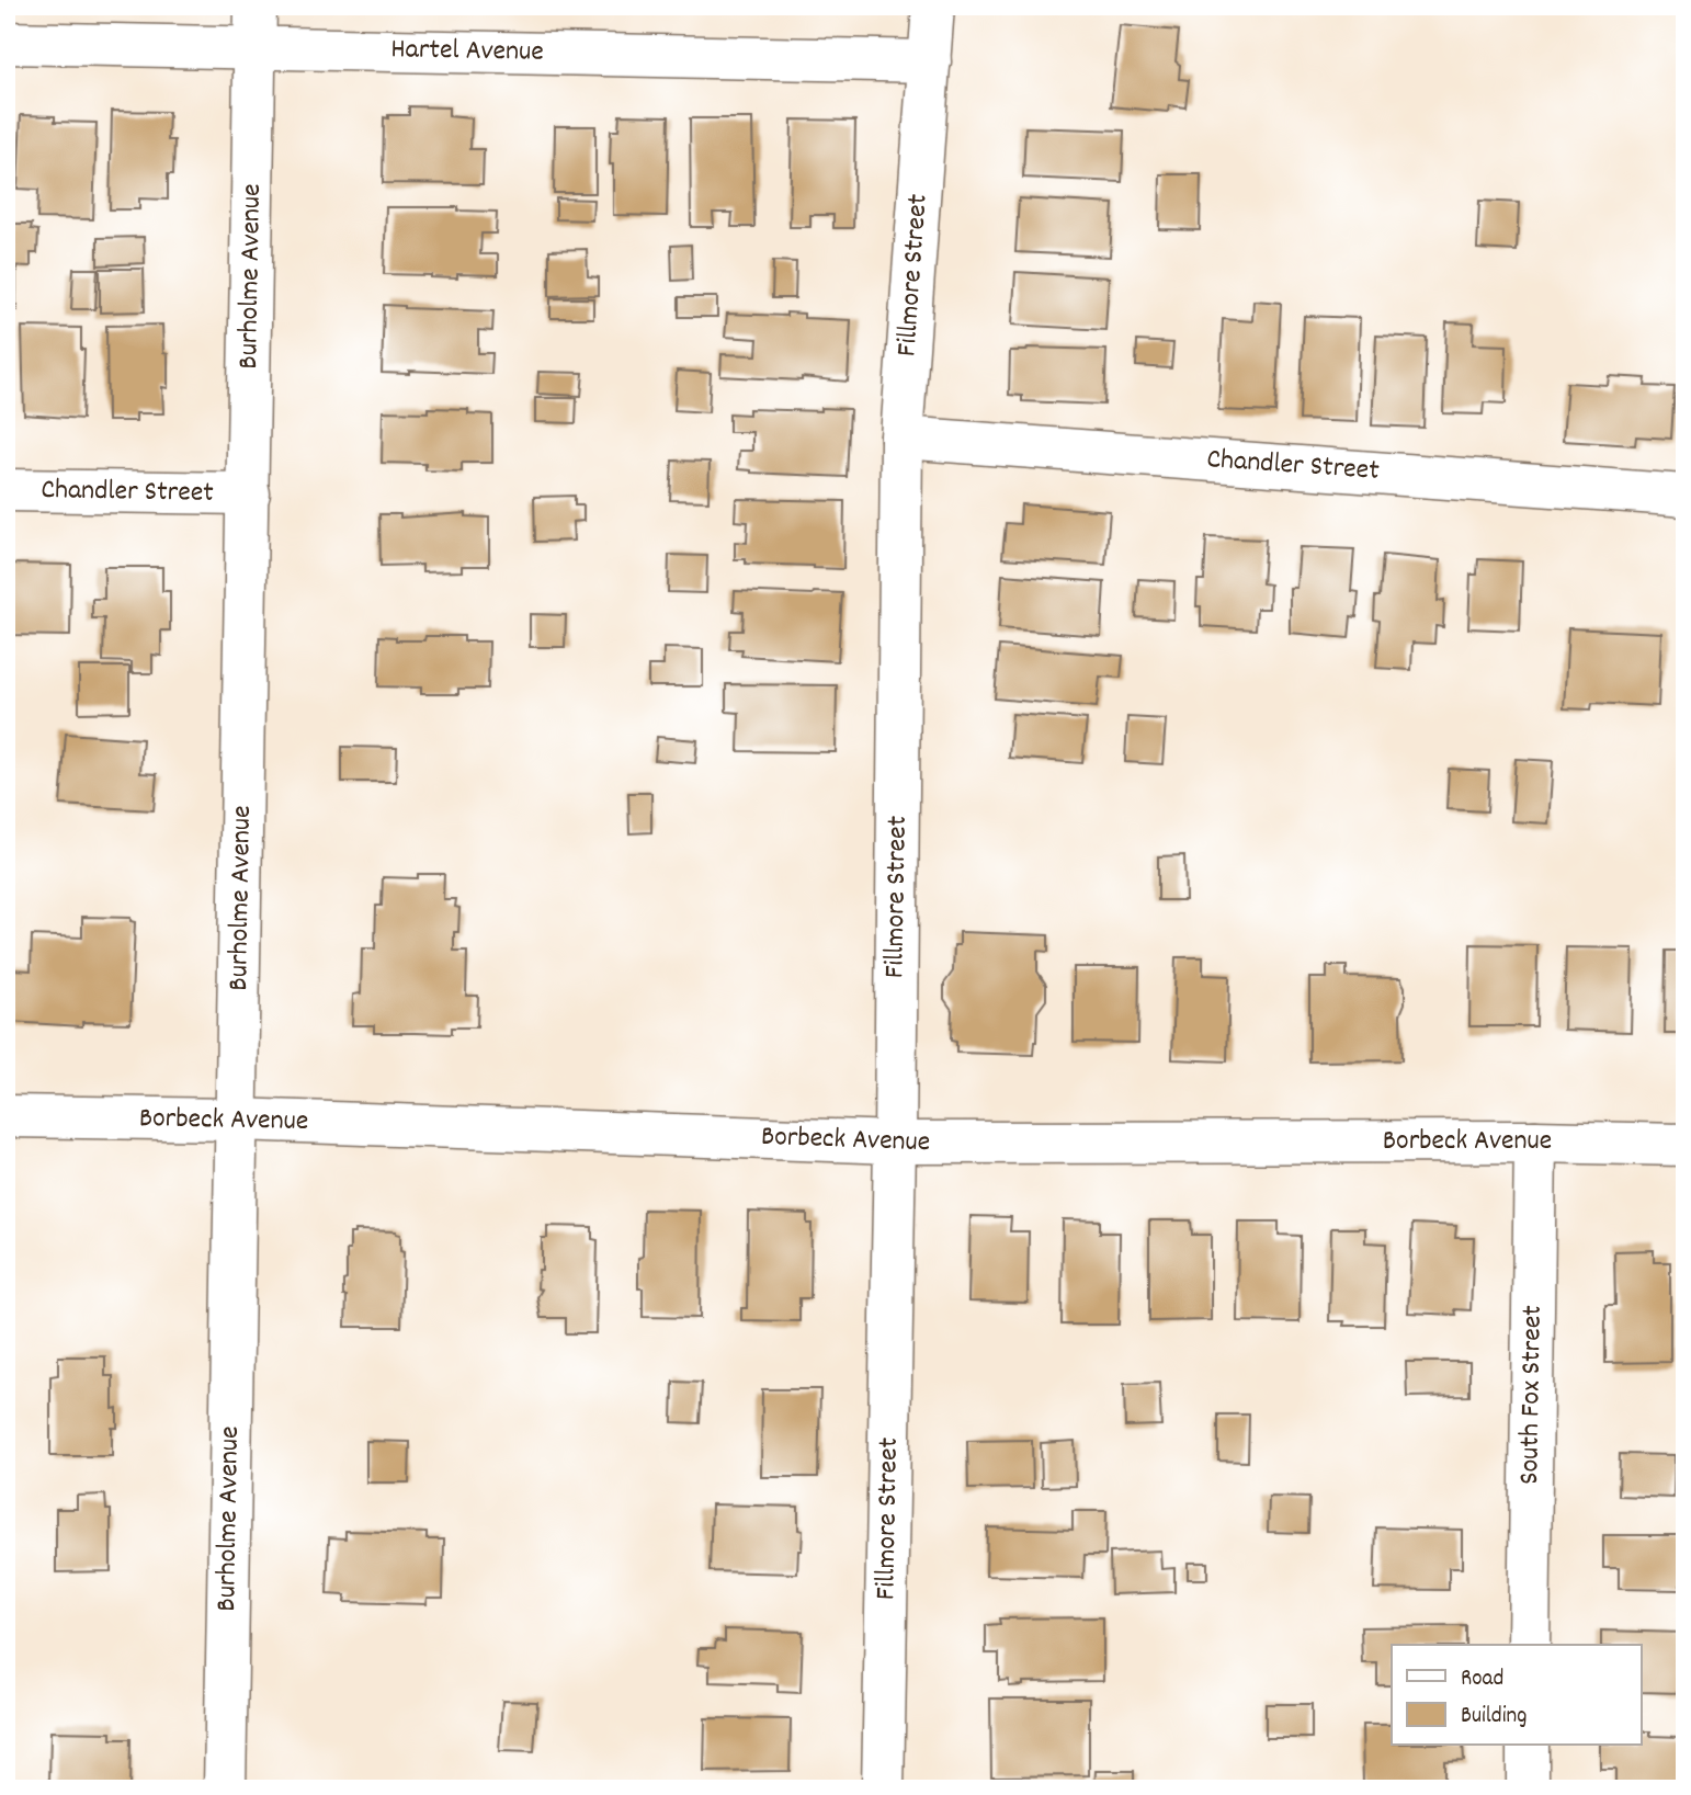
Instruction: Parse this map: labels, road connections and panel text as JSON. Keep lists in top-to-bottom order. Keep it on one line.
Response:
{"streets":{"street":["Hartel Avenue","Fillmore Street","Burholme Avenue","Chandler Street","Borbeck Avenue","South Fox Street"]},"crossings":[["Hartel Avenue","Fillmore Street"],["Hartel Avenue","Burholme Avenue"],["Fillmore Street","Chandler Street"],["Fillmore Street","Borbeck Avenue"],["Burholme Avenue","Chandler Street"],["Burholme Avenue","Borbeck Avenue"],["Borbeck Avenue","South Fox Street"]],"legend":["Road","Building"]}
